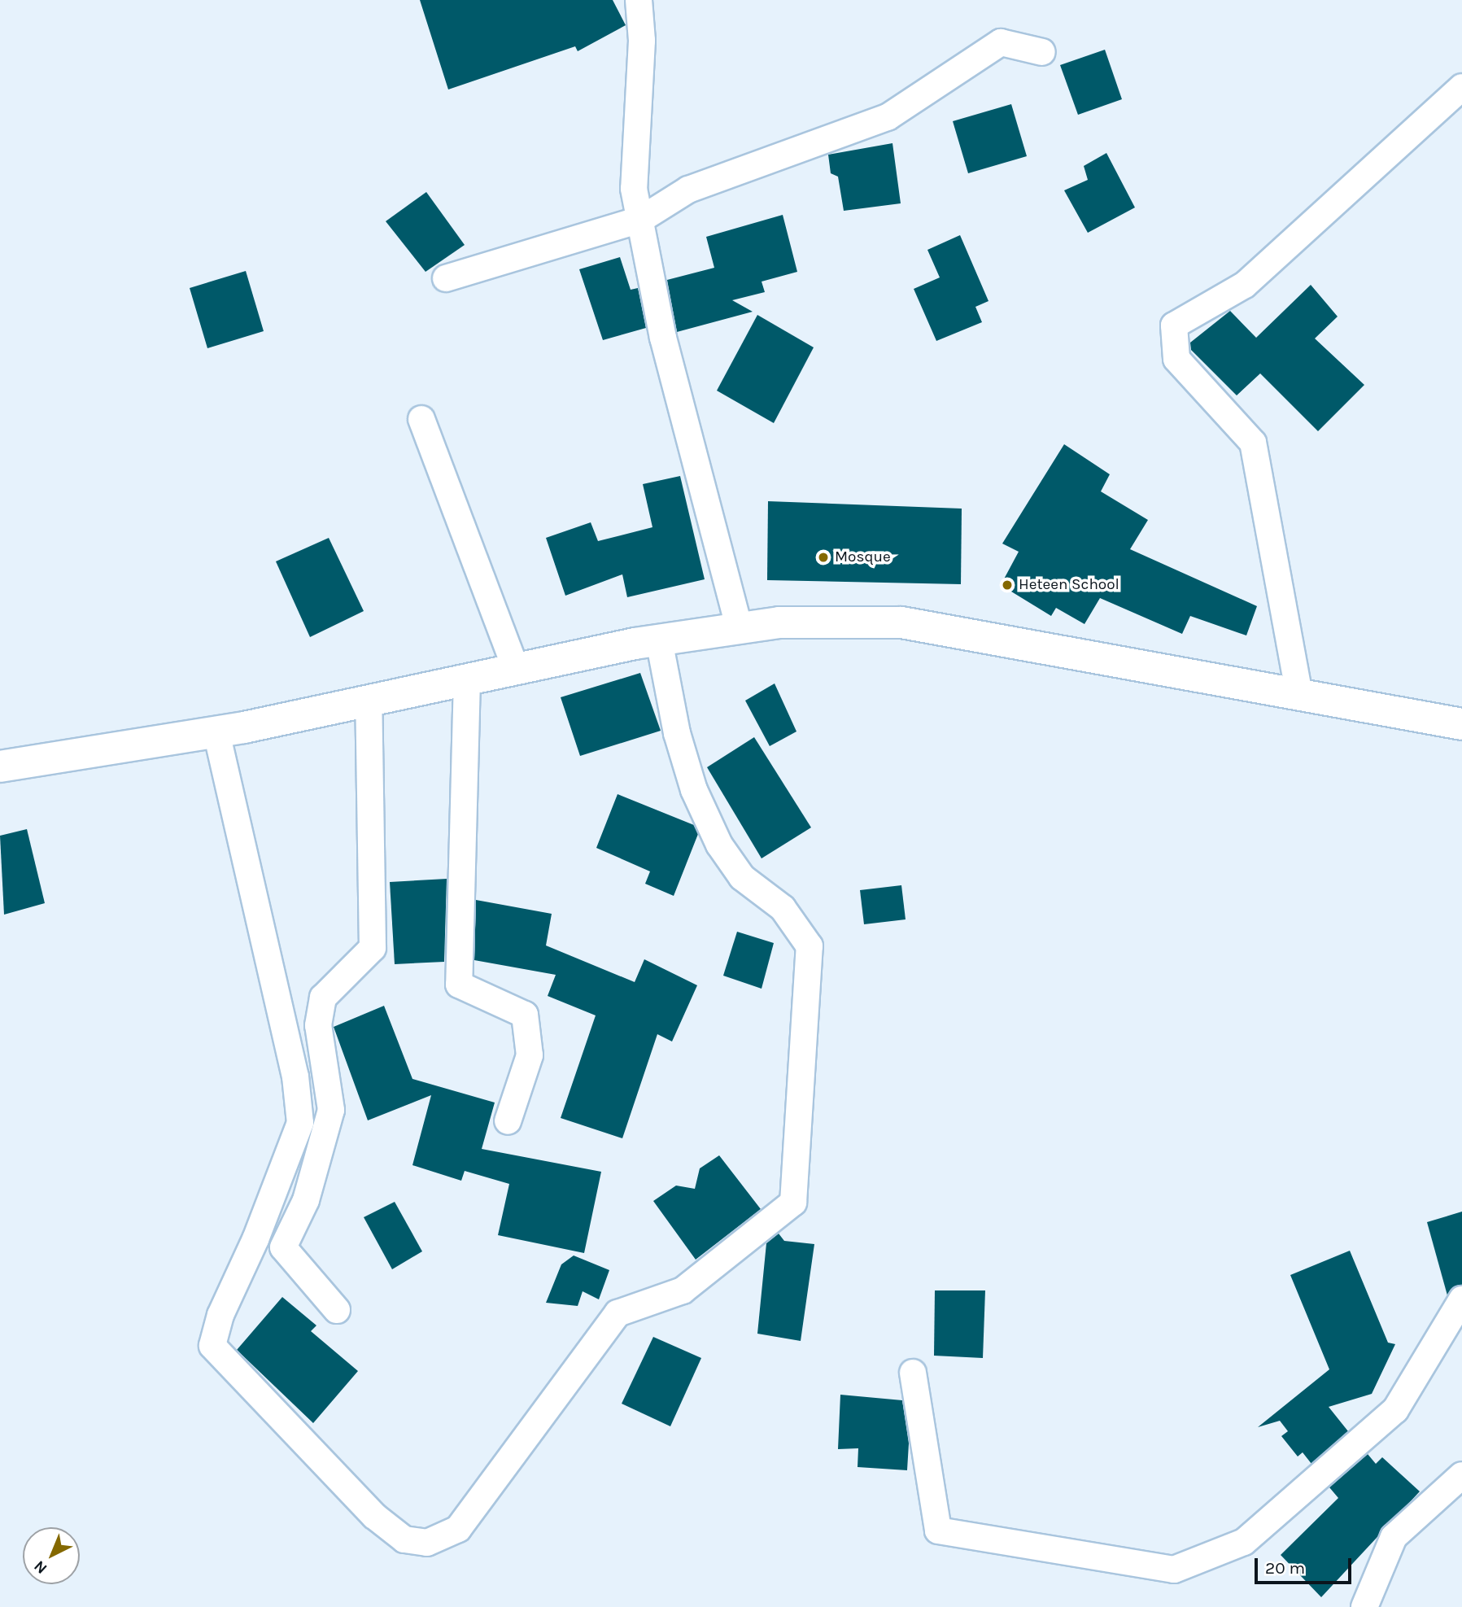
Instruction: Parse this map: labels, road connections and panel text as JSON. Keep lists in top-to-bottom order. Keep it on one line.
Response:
{"places":["Mosque","Heteen School"],"scale_bar":"20 m","north":"bottom left"}
